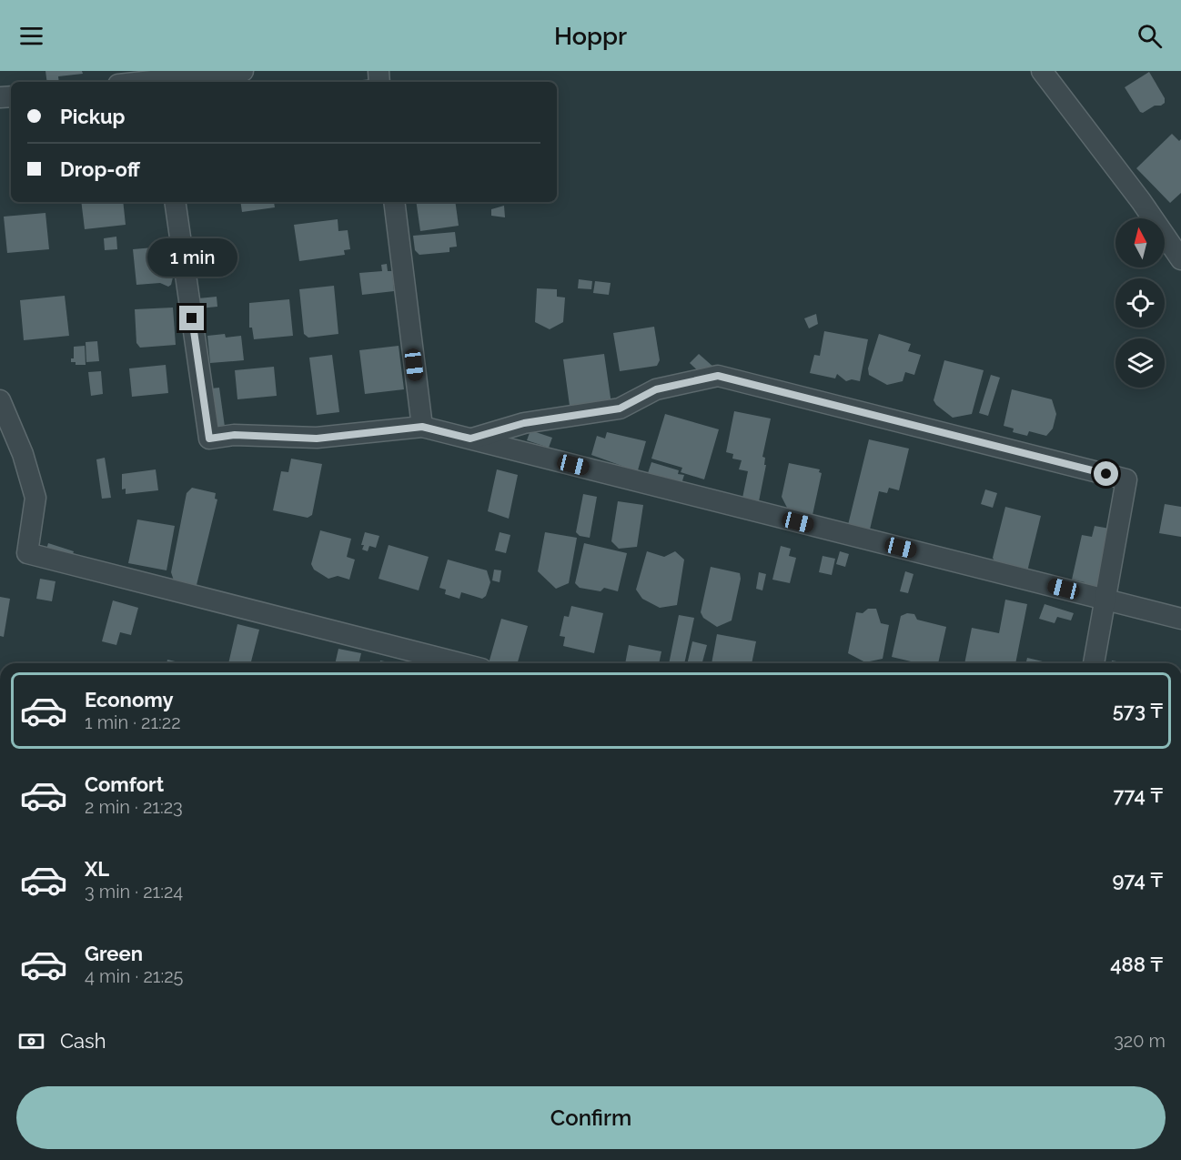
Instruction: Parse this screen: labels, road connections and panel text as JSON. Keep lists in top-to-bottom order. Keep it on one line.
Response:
{"north":"top","page":{"header":"Hoppr","banner":["Pickup","Drop-off"],"bubble":"1 min","list":[{"name":"Economy","note":"1 min · 21:22","value":"573 ₸"},{"name":"Comfort","note":"2 min · 21:23","value":"774 ₸"},{"name":"XL","note":"3 min · 21:24","value":"974 ₸"},{"name":"Green","note":"4 min · 21:25","value":"488 ₸"}],"pay":["Cash","320 m"],"buttons":"Confirm"}}
